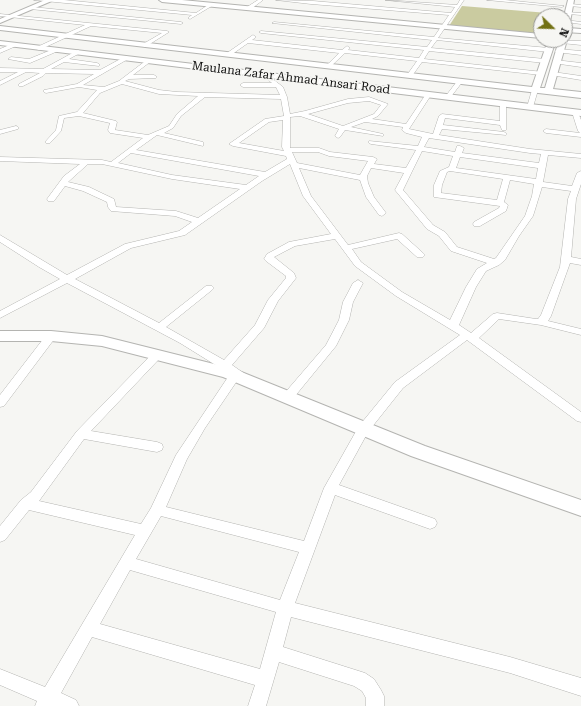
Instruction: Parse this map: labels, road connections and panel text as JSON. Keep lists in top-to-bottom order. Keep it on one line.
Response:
{"streets":{"street":["Maulana Zafar Ahmad Ansari Road"]},"north":"bottom right"}
